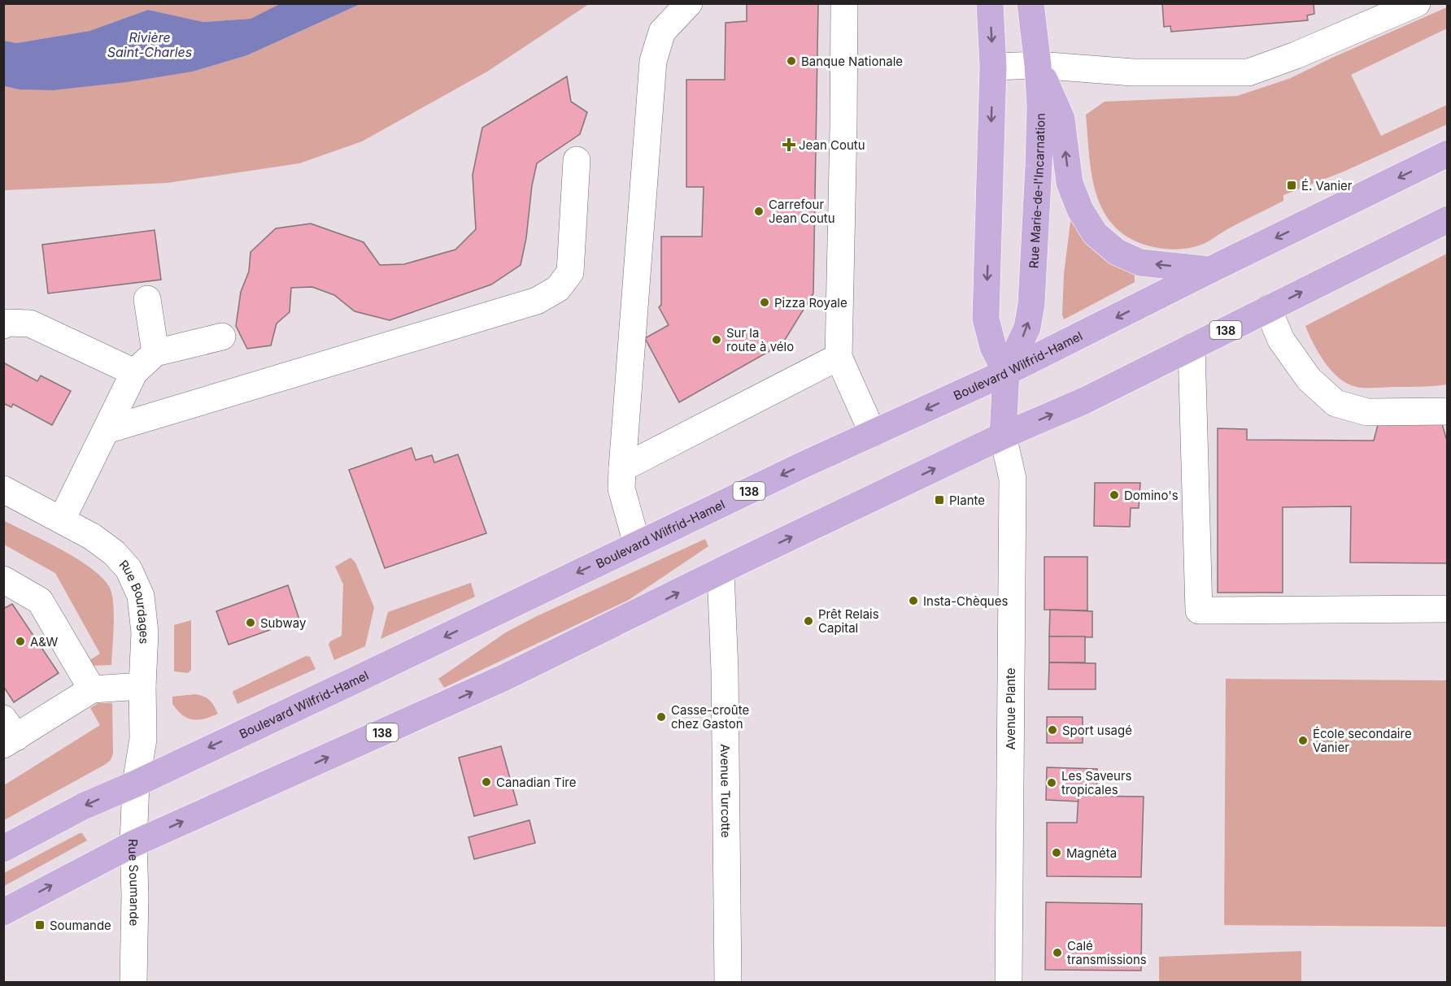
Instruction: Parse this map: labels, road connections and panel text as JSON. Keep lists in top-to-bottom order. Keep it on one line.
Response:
{"streets":{"main road":["Rue Marie-de-l'Incarnation","138","Boulevard Wilfrid-Hamel"],"street":["Rue Bourdages","Avenue Plante","Avenue Turcotte","Rue Soumande"]},"crossings":[["Rue Marie-de-l'Incarnation","138"],["Rue Marie-de-l'Incarnation","Boulevard Wilfrid-Hamel"],["Rue Marie-de-l'Incarnation","Avenue Plante"],["138","Avenue Plante"],["138","Avenue Turcotte"],["138","Rue Soumande"],["Boulevard Wilfrid-Hamel","Rue Bourdages"],["Boulevard Wilfrid-Hamel","Rue Soumande"],["Rue Bourdages","Rue Soumande"]],"water":["Rivière Saint-Charles"],"places":{"other":["Banque Nationale","Carrefour Jean Coutu","Pizza Royale","Sur la route à vélo","Domino's","Insta-Chèques","Prêt Relais Capital","Subway","A&W","Casse-croûte chez Gaston","Sport usagé","École secondaire Vanier","Canadian Tire","Les Saveurs tropicales","Magnéta","Calé transmissions"],"health":["Jean Coutu"],"transit":["É. Vanier","Plante","Soumande"]}}
